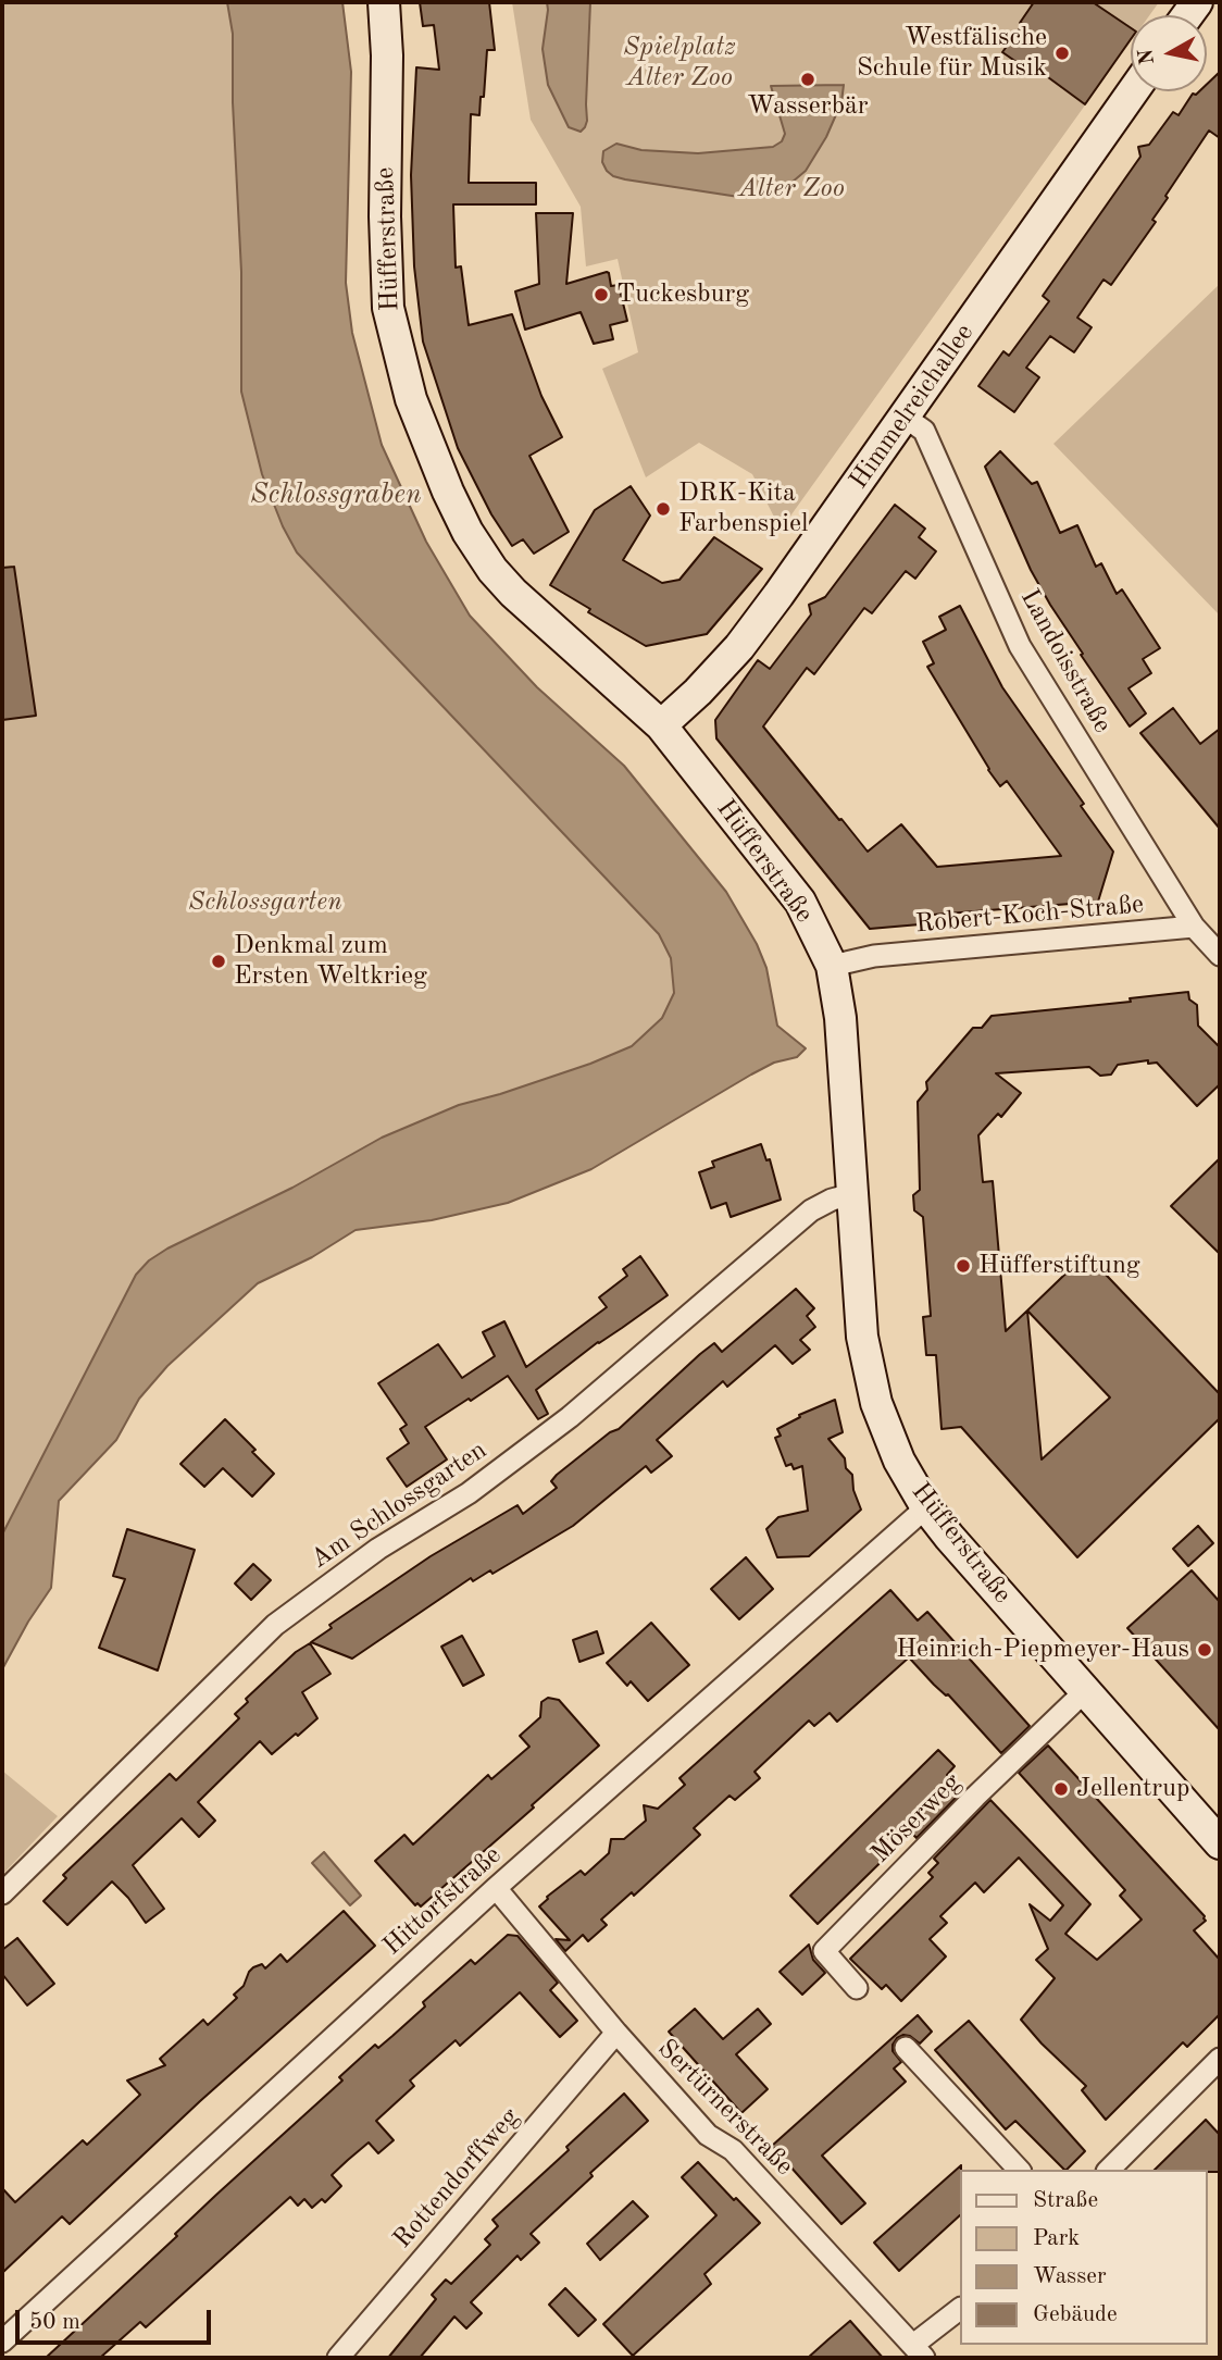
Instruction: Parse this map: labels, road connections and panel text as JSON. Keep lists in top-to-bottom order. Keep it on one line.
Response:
{"streets":{"street":["Hüfferstraße","Himmelreichallee","Landoisstraße","Robert-Koch-Straße","Am Schlossgarten","Möserweg","Hittorfstraße","Sertürnerstraße","Rottendorffweg"]},"crossings":[["Hüfferstraße","Himmelreichallee"],["Hüfferstraße","Robert-Koch-Straße"],["Hüfferstraße","Am Schlossgarten"],["Hüfferstraße","Möserweg"],["Hüfferstraße","Hittorfstraße"],["Himmelreichallee","Landoisstraße"],["Landoisstraße","Robert-Koch-Straße"],["Hittorfstraße","Sertürnerstraße"],["Sertürnerstraße","Rottendorffweg"]],"water":["Schlossgraben"],"parks":["Spielplatz Alter Zoo","Alter Zoo","Schlossgarten"],"places":["Westfälische Schule für Musik","Wasserbär","Tuckesburg","DRK-Kita Farbenspiel","Denkmal zum Ersten Weltkrieg","Hüfferstiftung","Heinrich-Piepmeyer-Haus","Jellentrup"],"legend":["Straße","Park","Wasser","Gebäude"],"scale_bar":"50 m","north":"left"}
